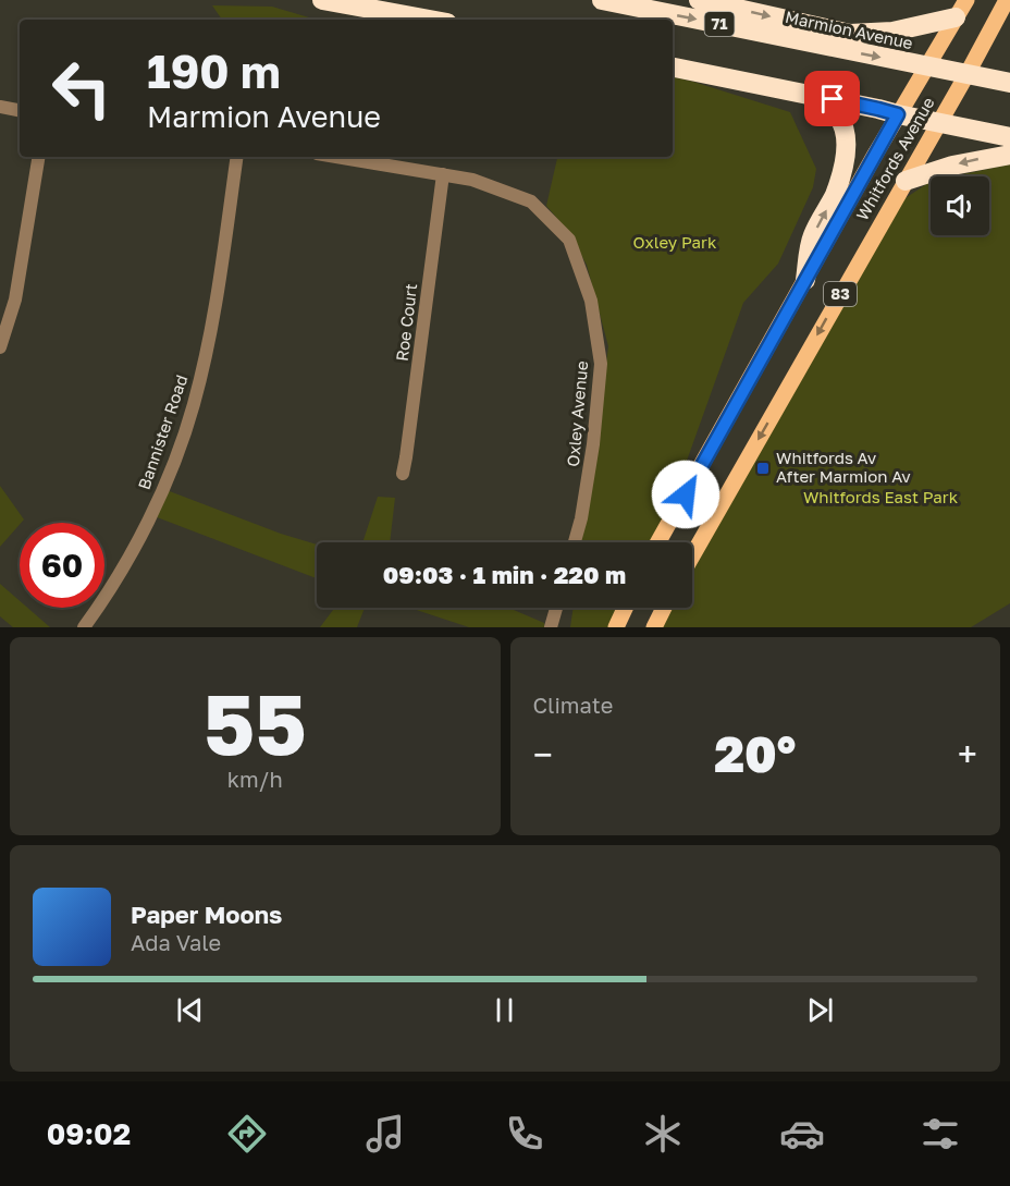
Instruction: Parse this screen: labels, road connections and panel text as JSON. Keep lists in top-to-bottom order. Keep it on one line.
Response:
{"streets":{"highway":["71","Marmion Avenue"],"main road":["Whitfords Avenue","83"],"street":["Roe Court","Oxley Avenue","Bannister Road"]},"crossings":[["Marmion Avenue","Whitfords Avenue"],["Roe Court","Oxley Avenue"]],"parks":["Oxley Park","Whitfords East Park"],"places":{"transit":["Whitfords Av After Marmion Av"]},"page":{"turn":["190 m","Marmion Avenue"],"limit":"60","trip":"09:03 · 1 min · 220 m","tile":[["55","km/h"],"Climate"],"heat":["−","20°","+"],"song":["Paper Moons","Ada Vale"],"tabs":"09:02"}}
